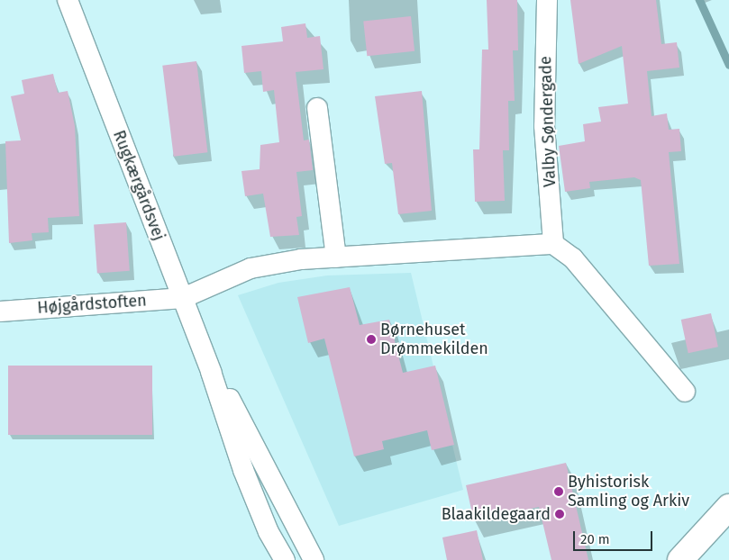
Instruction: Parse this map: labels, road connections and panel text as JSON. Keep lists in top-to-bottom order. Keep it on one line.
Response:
{"streets":{"street":["Valby Søndergade","Rugkærgårdsvej","Højgårdstoften"]},"crossings":[["Rugkærgårdsvej","Højgårdstoften"]],"places":["Børnehuset Drømmekilden","Byhistorisk Samling og Arkiv","Blaakildegaard"],"scale_bar":"20 m"}
